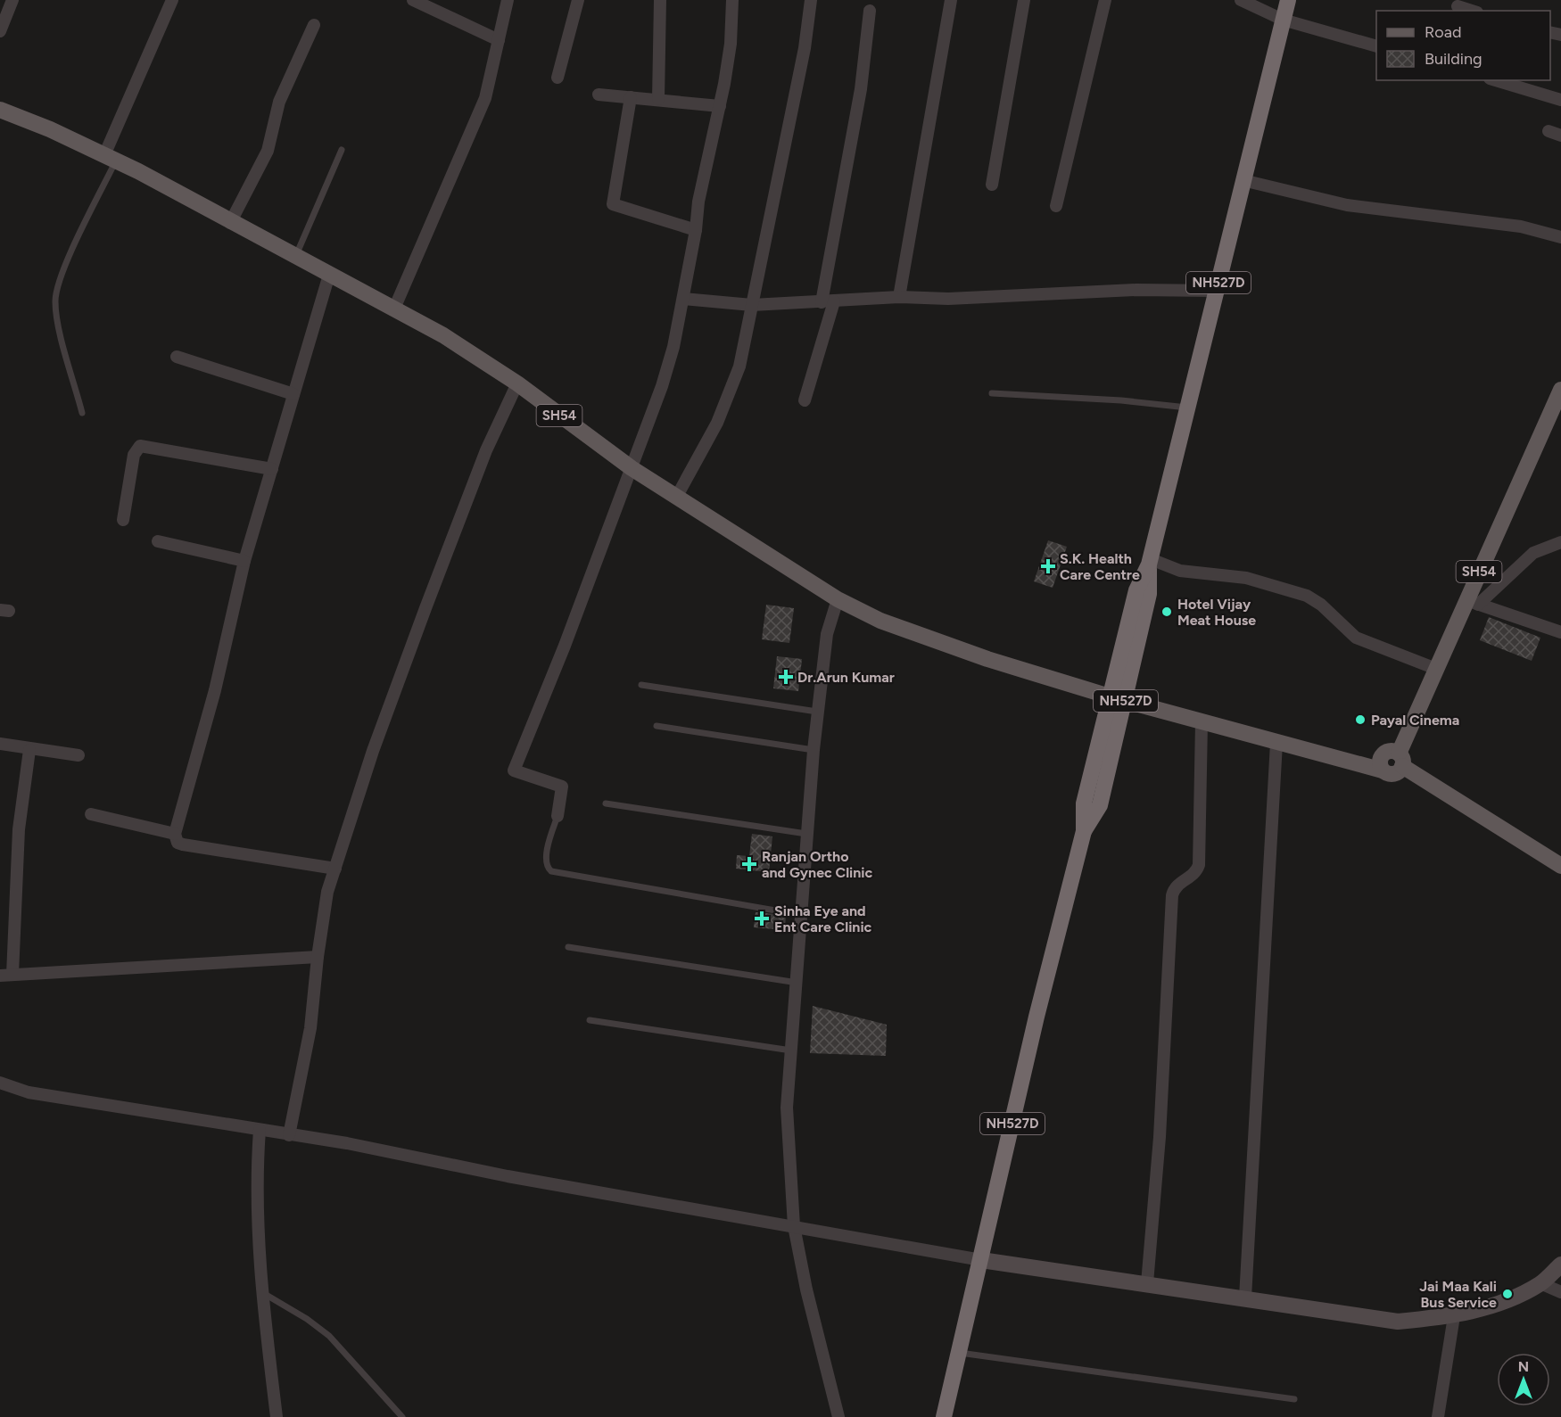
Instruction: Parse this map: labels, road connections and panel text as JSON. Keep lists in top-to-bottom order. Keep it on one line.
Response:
{"streets":{"highway":["NH527D"],"main road":["SH54"]},"crossings":[["NH527D","SH54"]],"places":{"health":["S.K. Health Care Centre","Dr.Arun Kumar","Ranjan Ortho and Gynec Clinic","Sinha Eye and Ent Care Clinic"],"other":["Hotel Vijay Meat House","Payal Cinema","Jai Maa Kali Bus Service"]},"legend":["Road","Building"],"north":"top"}
